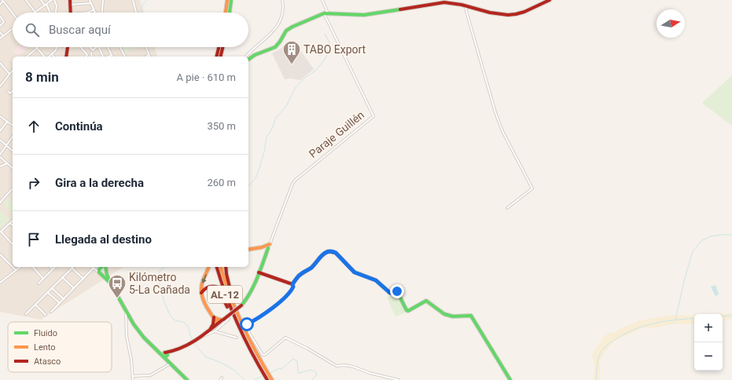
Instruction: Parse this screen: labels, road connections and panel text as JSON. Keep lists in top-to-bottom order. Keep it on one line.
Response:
{"streets":{"main road":["AL-12"],"street":["Paraje Guillén"]},"places":{"building":["TABO Export"],"bus stop":["Kilómetro 5-La Cañada"]},"legend":["Fluido","Lento","Atasco"],"north":"right","page":{"search":"Buscar aquí","heading":["8 min","A pie · 610 m"],"list":[["Continúa","350 m"],["Gira a la derecha","260 m"],"Llegada al destino"],"map_buttons":["+","−"]}}
